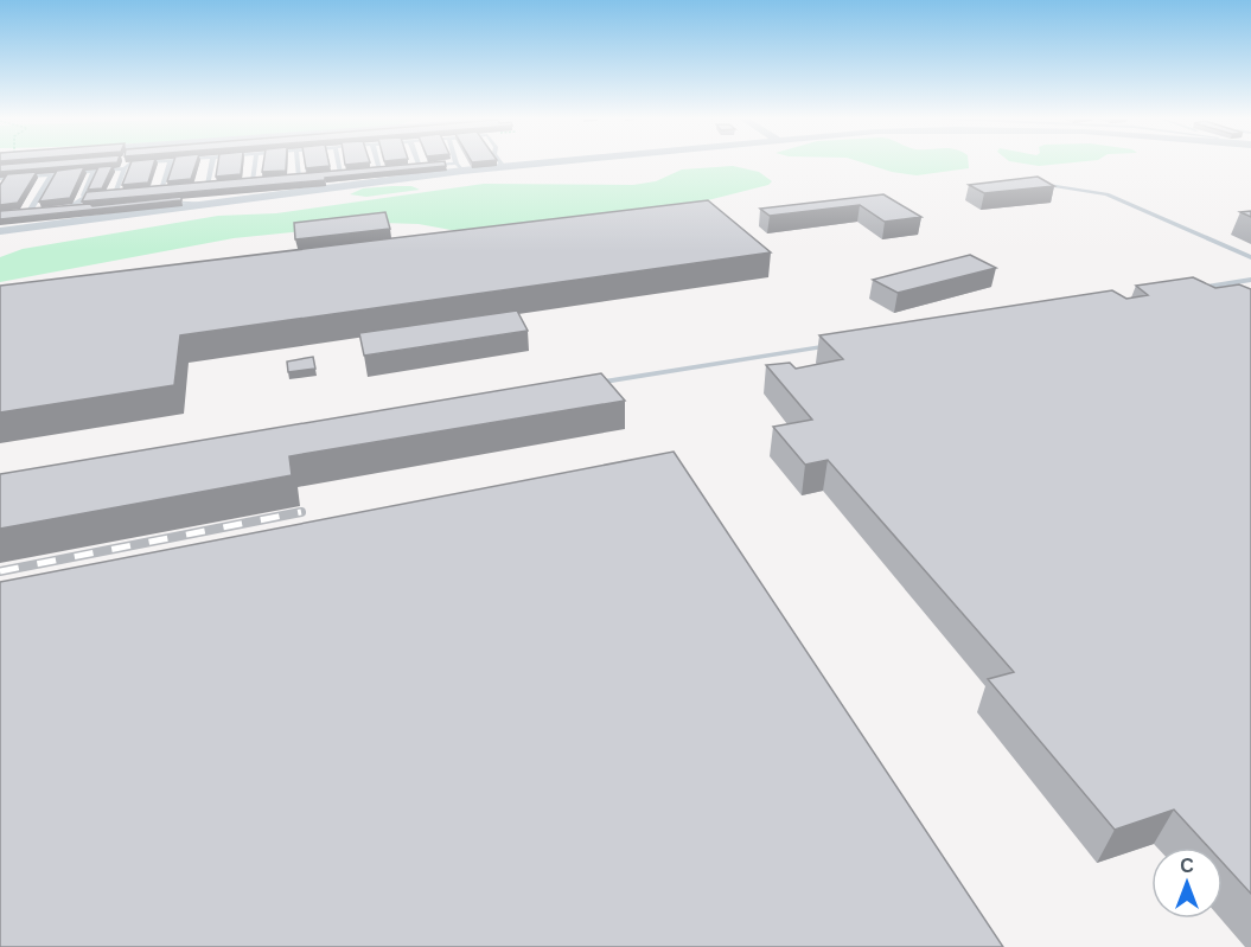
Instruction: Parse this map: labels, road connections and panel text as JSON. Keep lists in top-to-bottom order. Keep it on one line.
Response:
{"north":"top"}
